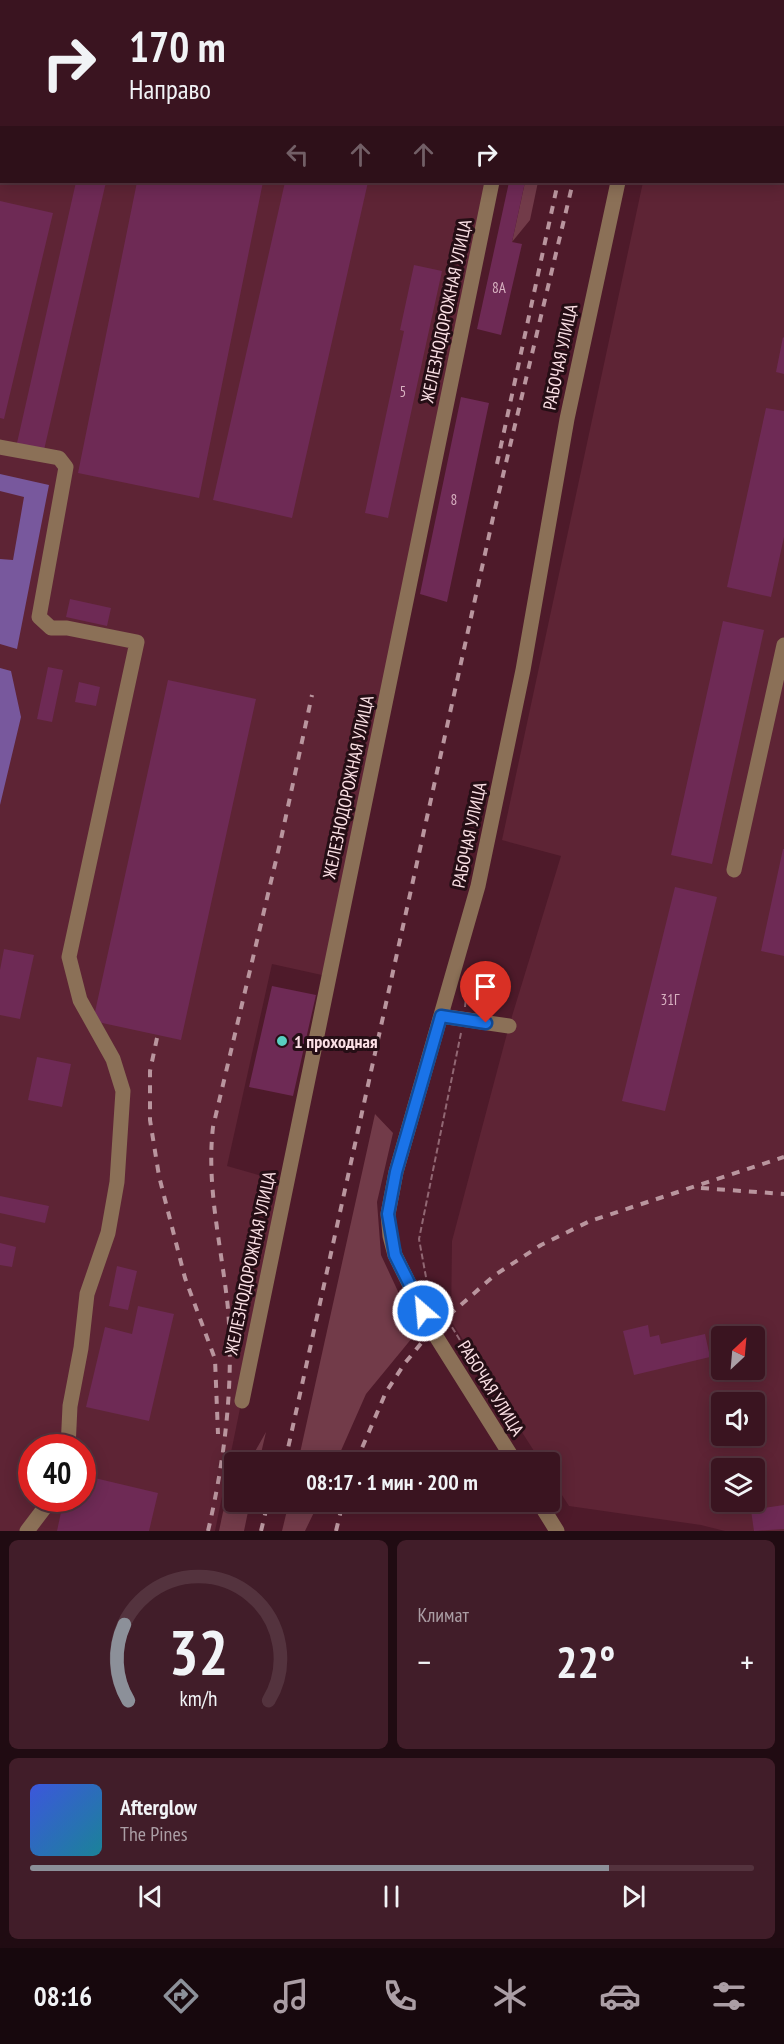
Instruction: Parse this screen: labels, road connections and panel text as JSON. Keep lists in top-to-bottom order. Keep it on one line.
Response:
{"streets":{"street":["ЖЕЛЕЗНОДОРОЖНАЯ УЛИЦА","РАБОЧАЯ УЛИЦА"]},"places":["1 проходная"],"house_numbers":["8А","5","8","31Г"],"north":"top right","page":{"turn":["170 m","Направо"],"limit":"40","trip":"08:17 · 1 мин · 200 m","tile":"Климат","heat":["−","22°","+"],"song":["Afterglow","The Pines"],"tabs":"08:16","gauge":["32","km/h"]}}
